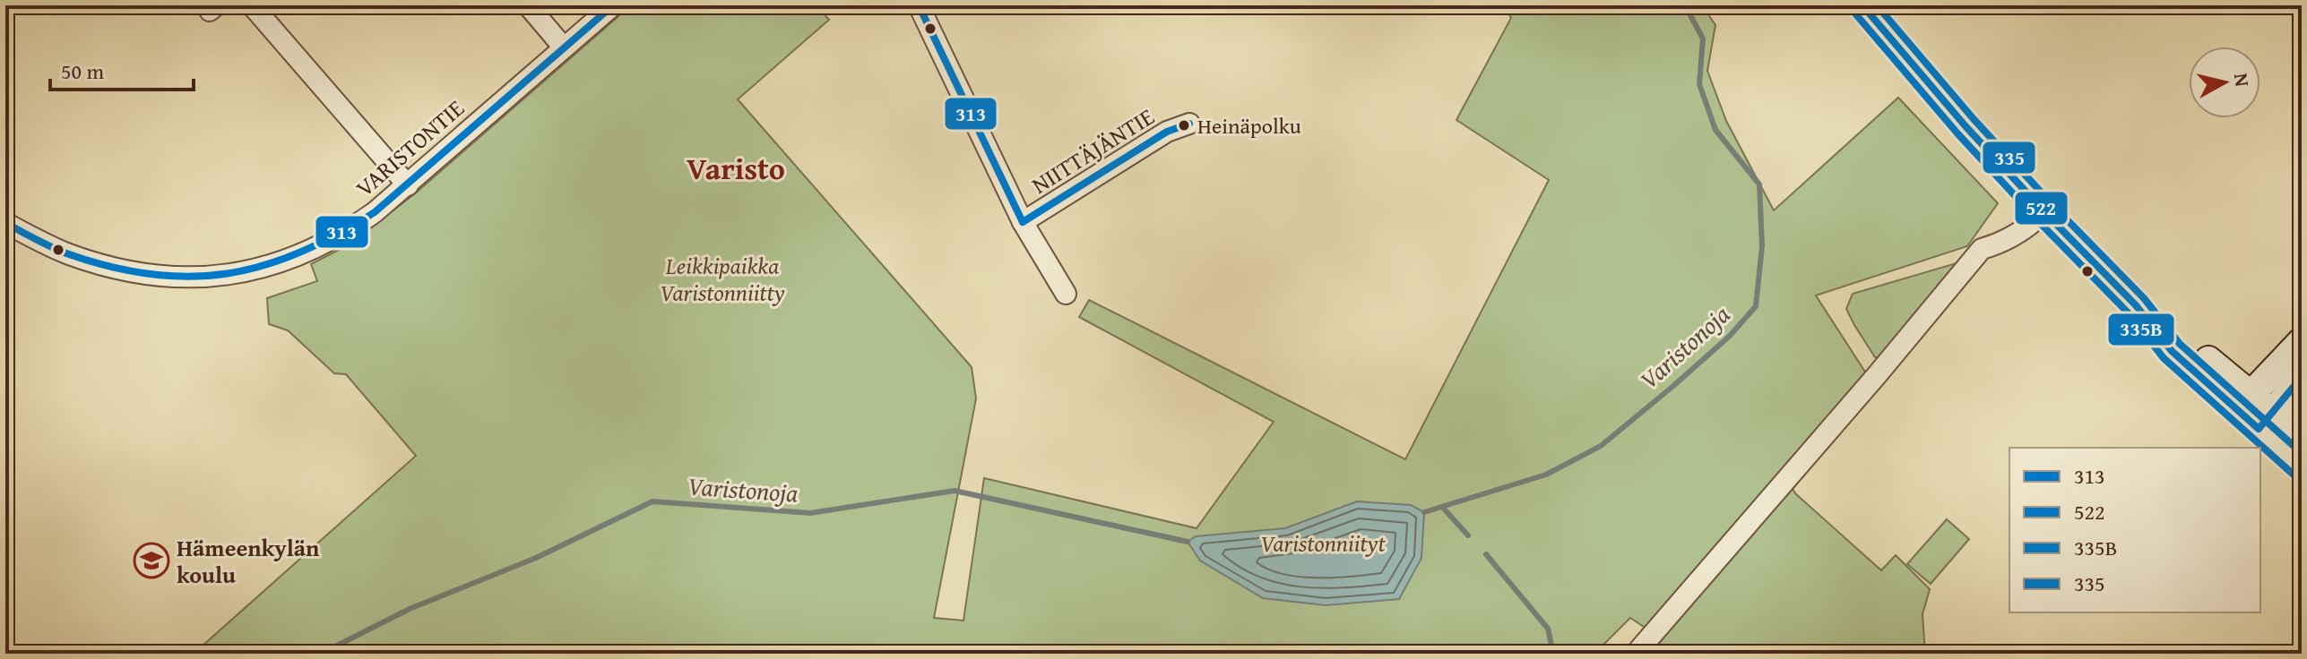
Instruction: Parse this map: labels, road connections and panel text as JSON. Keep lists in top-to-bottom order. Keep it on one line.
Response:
{"streets":{"street":["VARISTONTIE","NIITTÄJÄNTIE"]},"districts":["Varisto"],"water":["Varistonoja"],"parks":["Leikkipaikka Varistonniitty","Varistonniityt"],"places":{"other":["Heinäpolku"],"school or university":["Hämeenkylän koulu"]},"lines":["transit line 313","transit line 522","transit line 335","transit line 335B"],"legend":["313","522","335B","335"],"scale_bar":"50 m","north":"right"}
